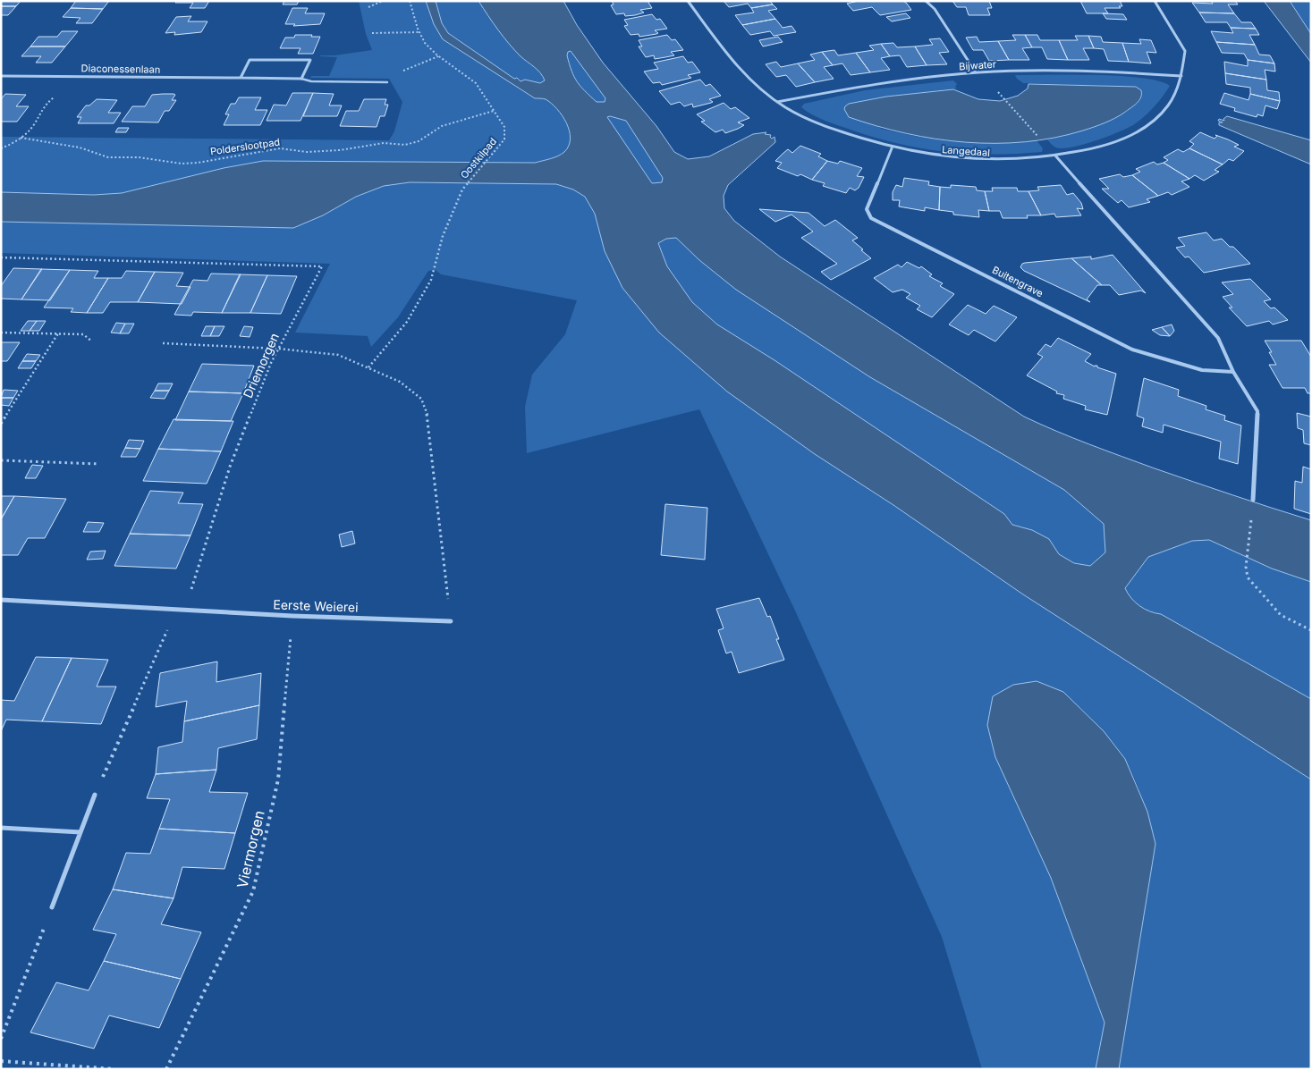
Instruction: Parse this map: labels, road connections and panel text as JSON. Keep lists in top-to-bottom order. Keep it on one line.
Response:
{"streets":{"street":["Bijwater","Diaconessenlaan","Langedaal","Buitengrave","Eerste Weierei"],"path":["Polderslootpad","Oostkilpad","Driemorgen","Viermorgen"]},"crossings":[["Bijwater","Langedaal"],["Polderslootpad","Oostkilpad"],["Langedaal","Buitengrave"],["Driemorgen","Eerste Weierei"],["Eerste Weierei","Viermorgen"]]}
